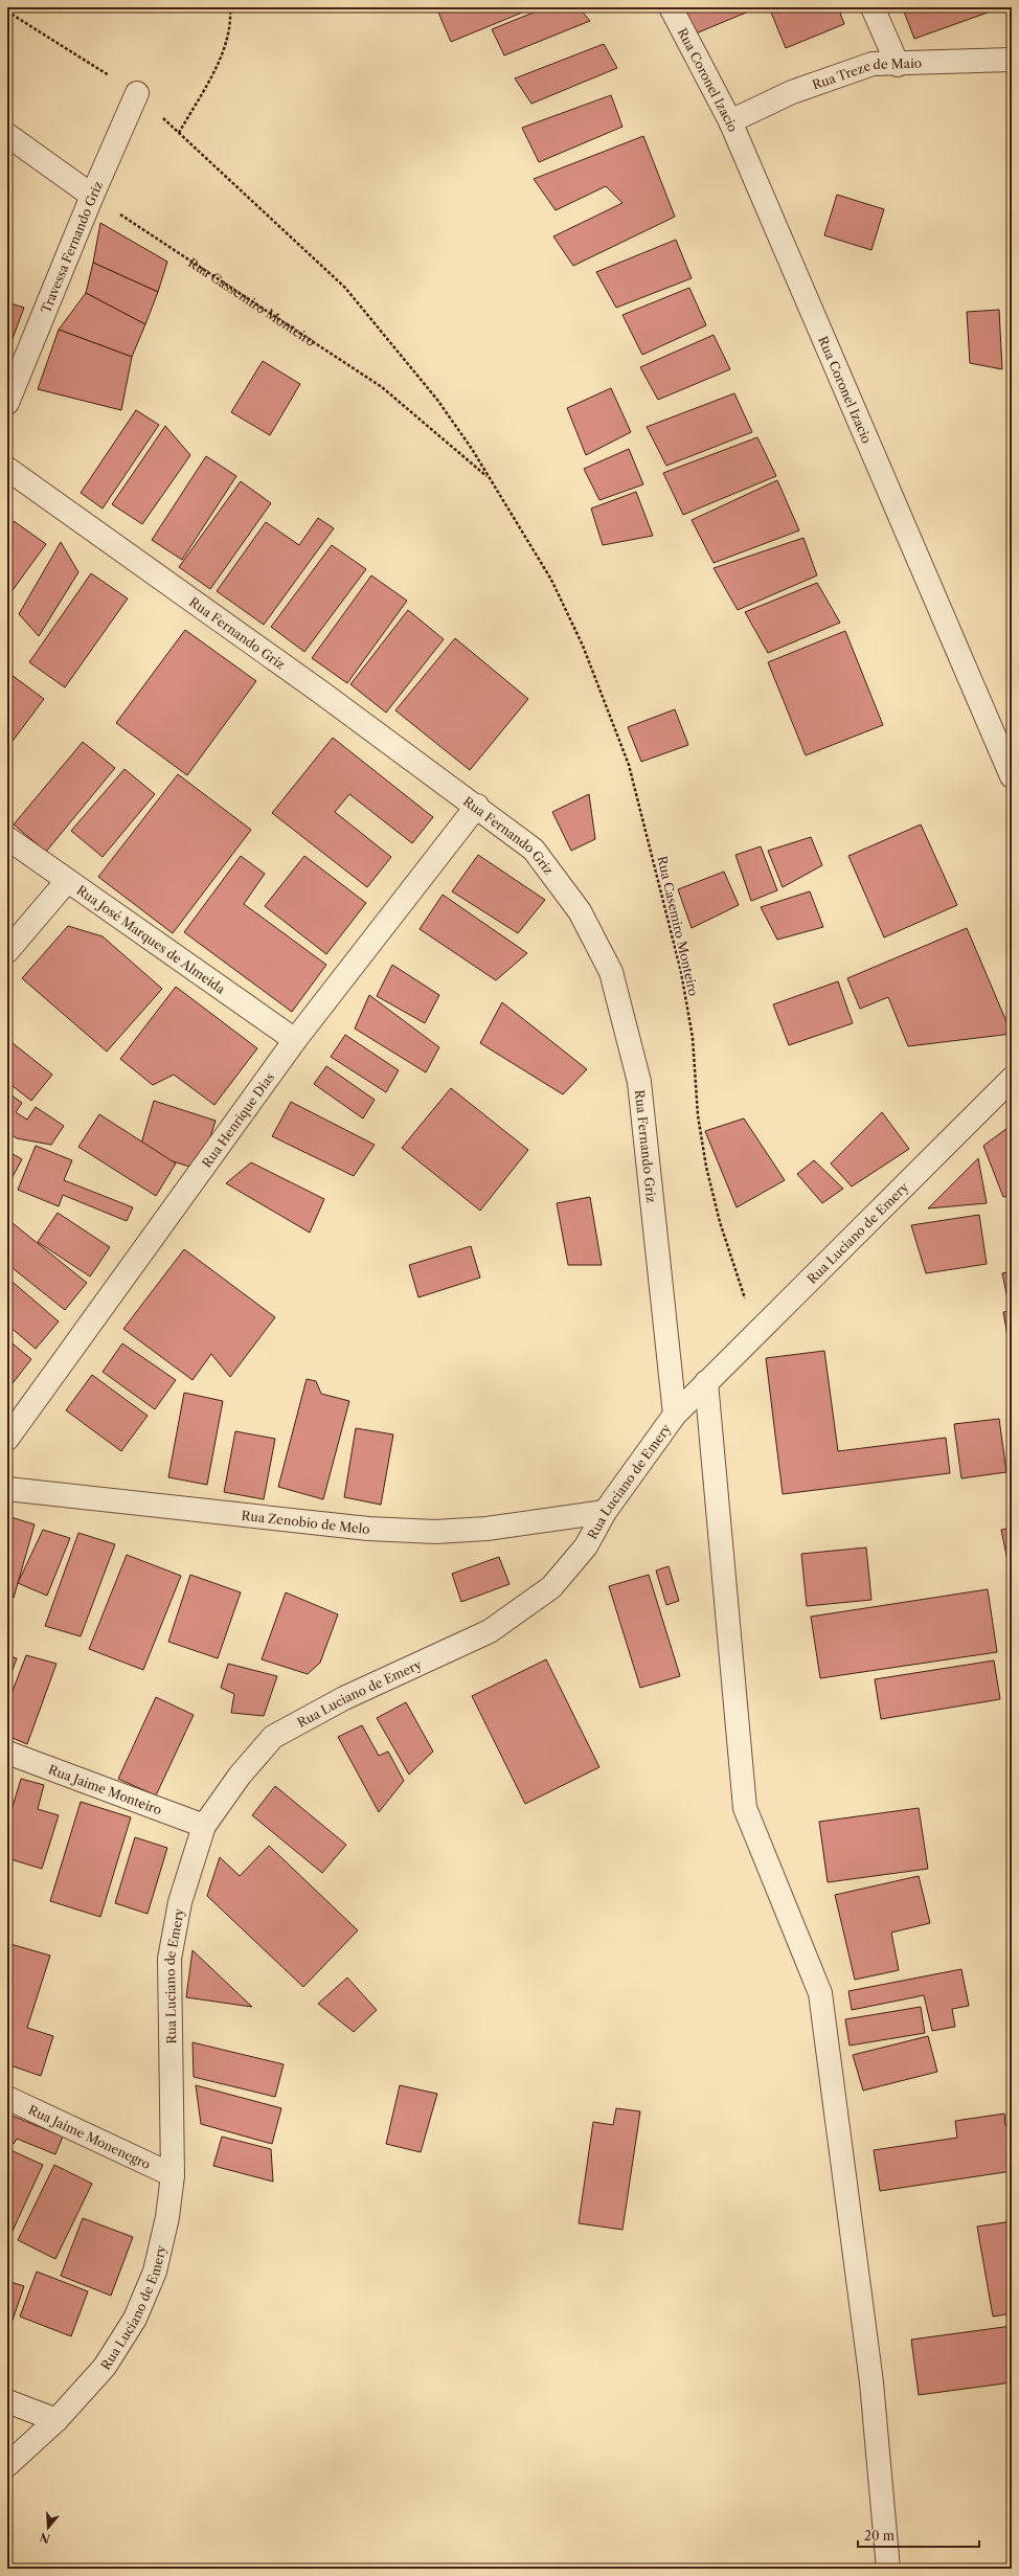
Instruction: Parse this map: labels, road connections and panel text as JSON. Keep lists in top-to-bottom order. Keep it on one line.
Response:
{"streets":{"street":["Rua Treze de Maio","Rua Coronel Izacio","Travessa Fernando Griz","Rua Fernando Griz","Rua José Marques de Almeida","Rua Henrique Dias","Rua Luciano de Emery","Rua Zenobio de Melo","Rua Jaime Monteiro","Rua Jaime Monenegro"],"path":["Rua Cassemiro Monteiro","Rua Casemiro Monteiro"]},"crossings":[["Rua Treze de Maio","Rua Coronel Izacio"],["Travessa Fernando Griz","Rua Cassemiro Monteiro"],["Travessa Fernando Griz","Rua Casemiro Monteiro"],["Rua Cassemiro Monteiro","Rua Casemiro Monteiro"],["Rua Fernando Griz","Rua Henrique Dias"],["Rua Fernando Griz","Rua Luciano de Emery"],["Rua Casemiro Monteiro","Rua Luciano de Emery"],["Rua José Marques de Almeida","Rua Henrique Dias"],["Rua Luciano de Emery","Rua Zenobio de Melo"],["Rua Luciano de Emery","Rua Jaime Monteiro"],["Rua Luciano de Emery","Rua Jaime Monenegro"]],"scale_bar":"20 m","north":"bottom"}
